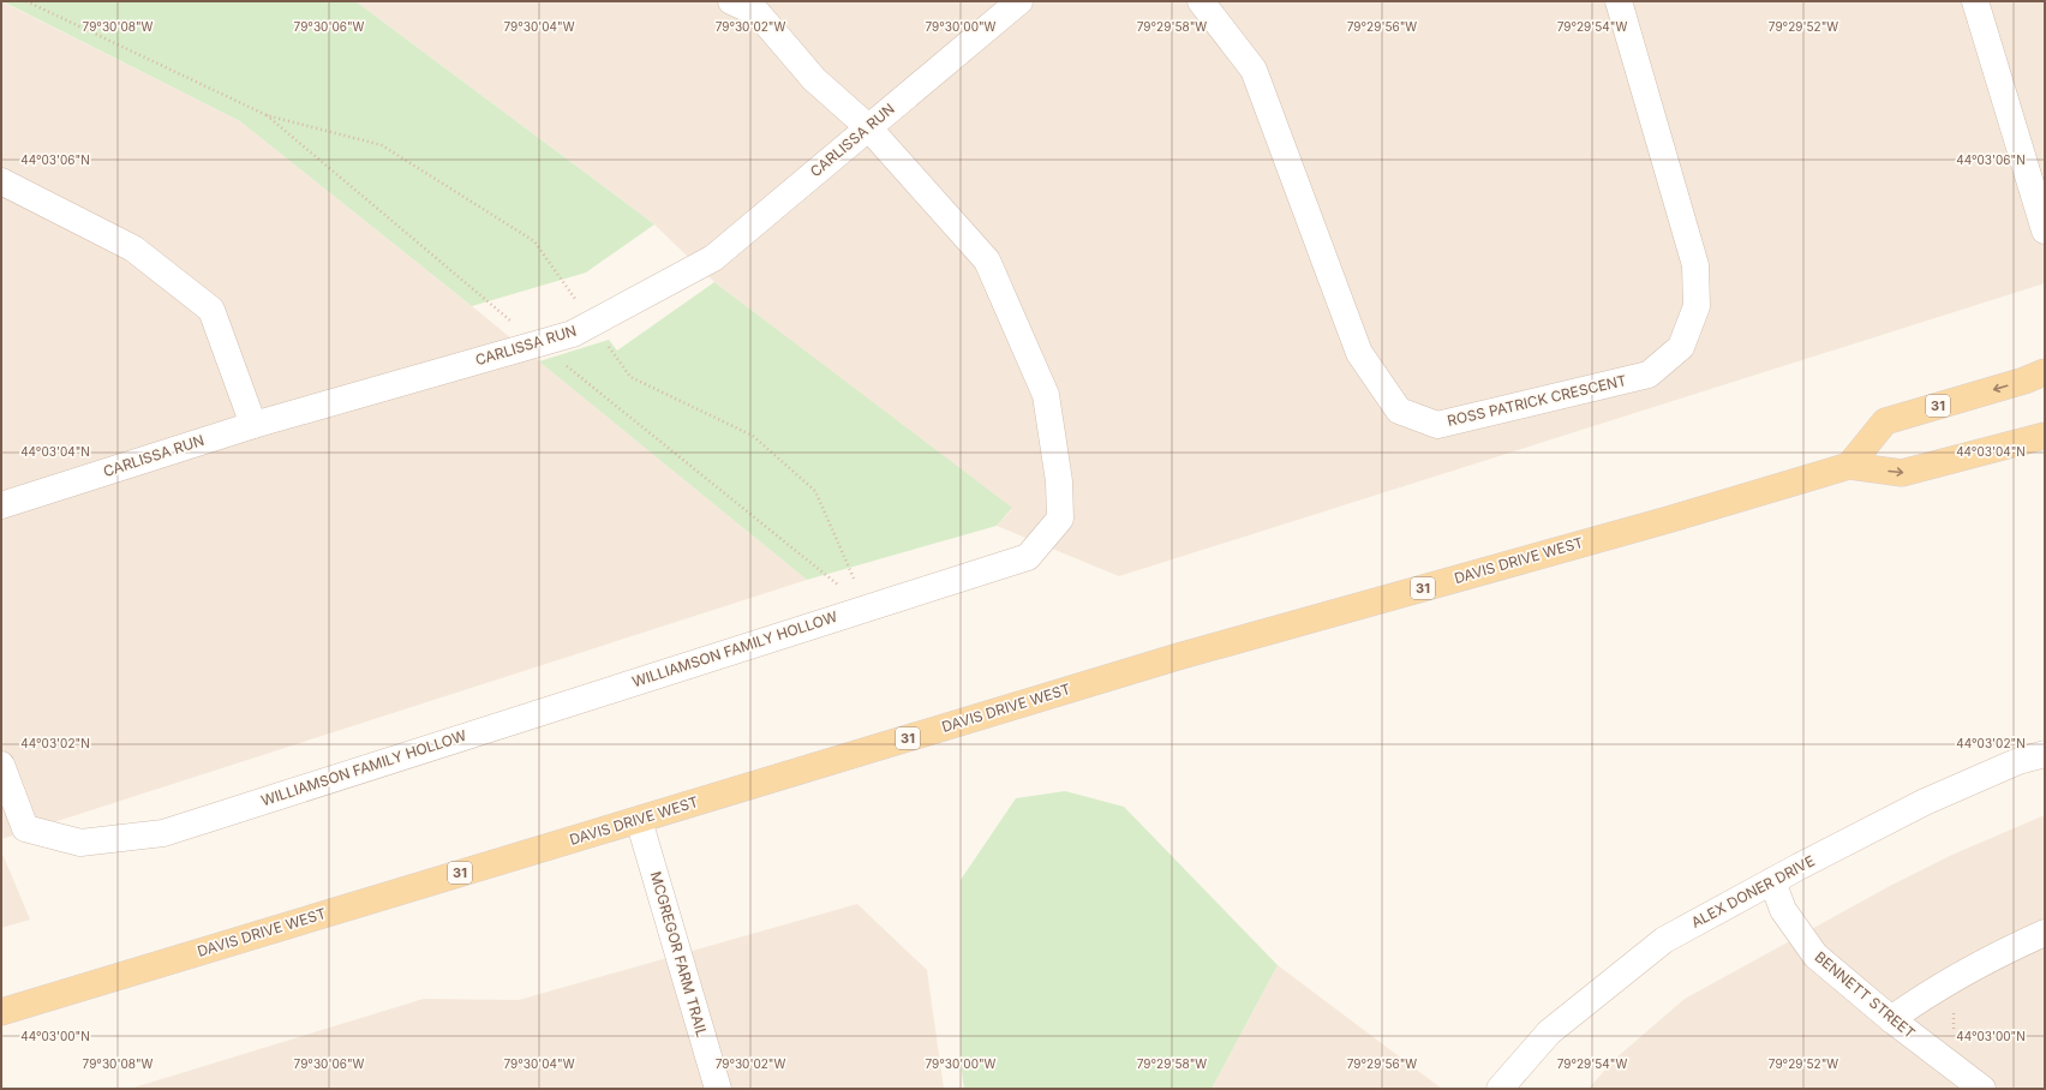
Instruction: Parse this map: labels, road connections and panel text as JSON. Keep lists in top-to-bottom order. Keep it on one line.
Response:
{"streets":{"main road":["31","DAVIS DRIVE WEST"],"street":["CARLISSA RUN","ROSS PATRICK CRESCENT","WILLIAMSON FAMILY HOLLOW","ALEX DONER DRIVE","MCGREGOR FARM TRAIL","BENNETT STREET"]},"crossings":[["CARLISSA RUN","WILLIAMSON FAMILY HOLLOW"],["31","DAVIS DRIVE WEST"],["DAVIS DRIVE WEST","MCGREGOR FARM TRAIL"],["ALEX DONER DRIVE","BENNETT STREET"]],"coordinates":["79°30'08\"W","79°30'06\"W","79°30'04\"W","79°30'02\"W","79°30'00\"W","79°29'58\"W","79°29'56\"W","79°29'54\"W","79°29'52\"W","44°03'06\"N","44°03'04\"N","44°03'02\"N","44°03'00\"N"]}
